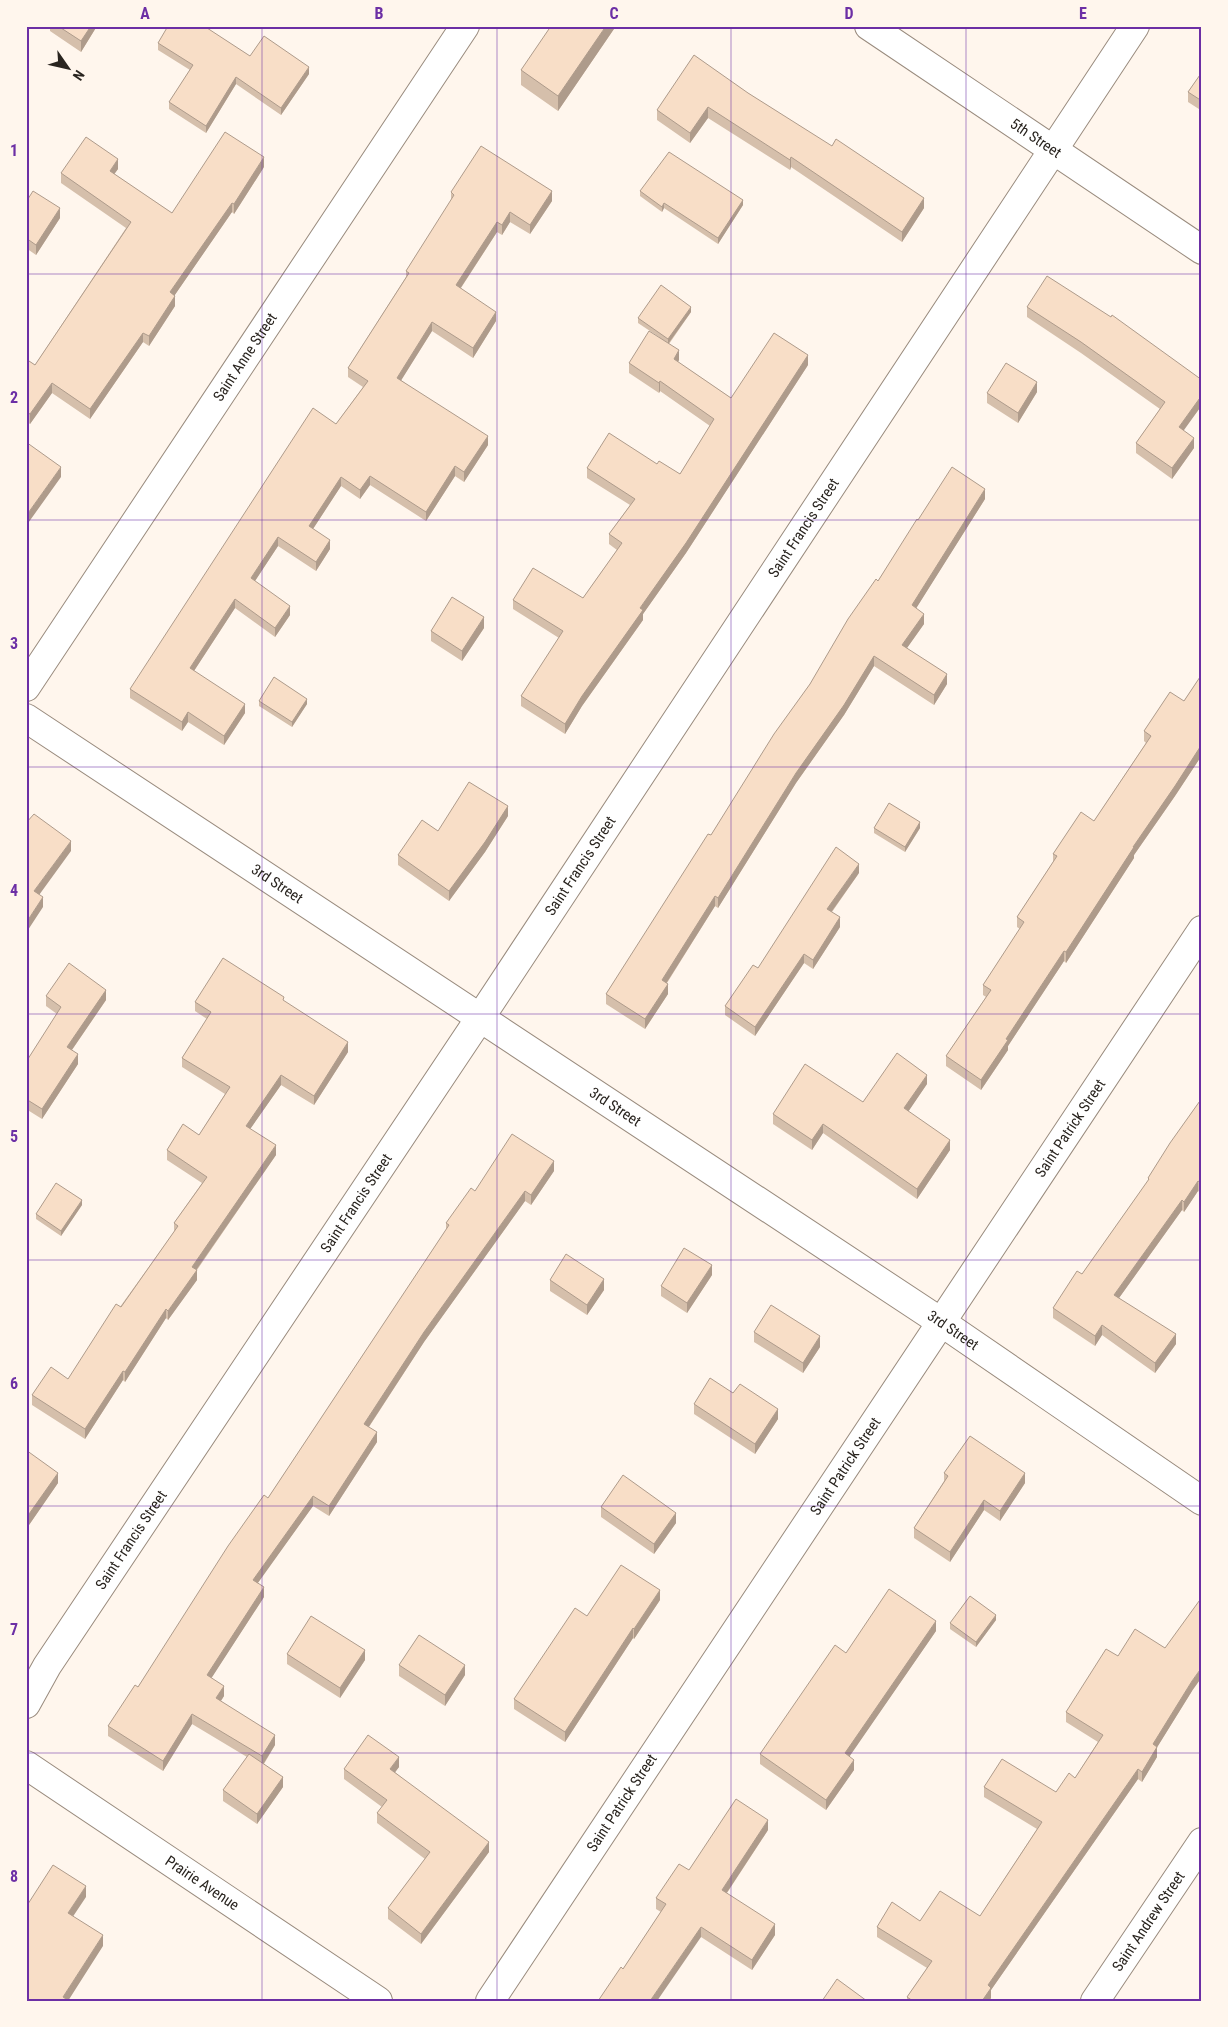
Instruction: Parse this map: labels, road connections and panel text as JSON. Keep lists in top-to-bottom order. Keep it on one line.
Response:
{"streets":{"street":["5th Street","Saint Anne Street","Saint Francis Street","3rd Street","Saint Patrick Street","Prairie Avenue","Saint Andrew Street"]},"crossings":[["5th Street","Saint Francis Street"],["Saint Francis Street","3rd Street"],["3rd Street","Saint Patrick Street"]],"north":"bottom right","grid":{"columns":["A","B","C","D","E"],"rows":["1","2","3","4","5","6","7","8"]}}
